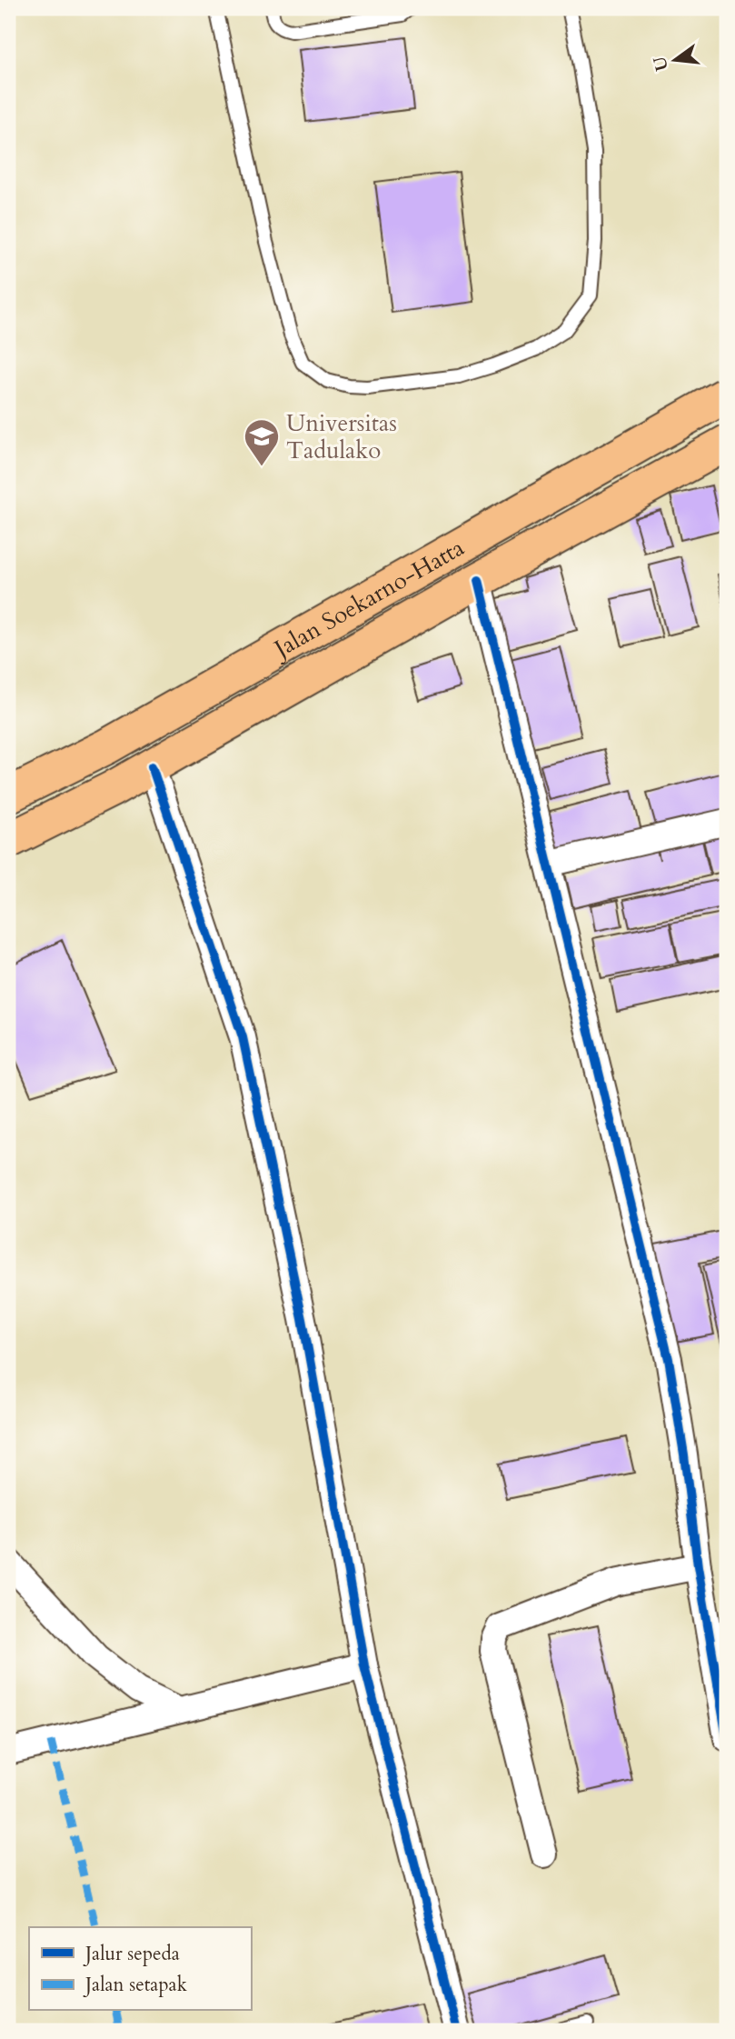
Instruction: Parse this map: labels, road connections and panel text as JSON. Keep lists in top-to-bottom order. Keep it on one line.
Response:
{"streets":{"main road":["Jalan Soekarno-Hatta"]},"places":{"school or university":["Universitas Tadulako"]},"legend":["Jalur sepeda","Jalan setapak"],"north":"left"}
